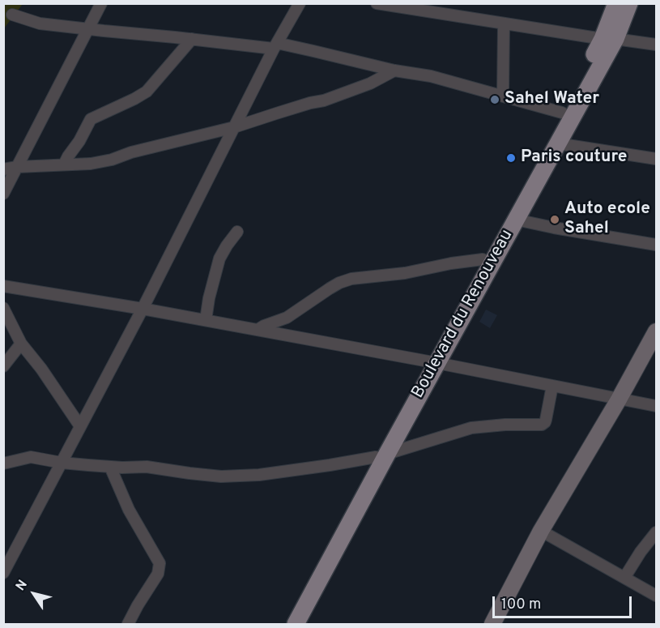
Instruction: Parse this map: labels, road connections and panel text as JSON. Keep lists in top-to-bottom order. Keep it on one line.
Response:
{"streets":{"main road":["Boulevard du Renouveau"]},"places":["Sahel Water","Paris couture","Auto ecole Sahel"],"scale_bar":"100 m","north":"top left"}
